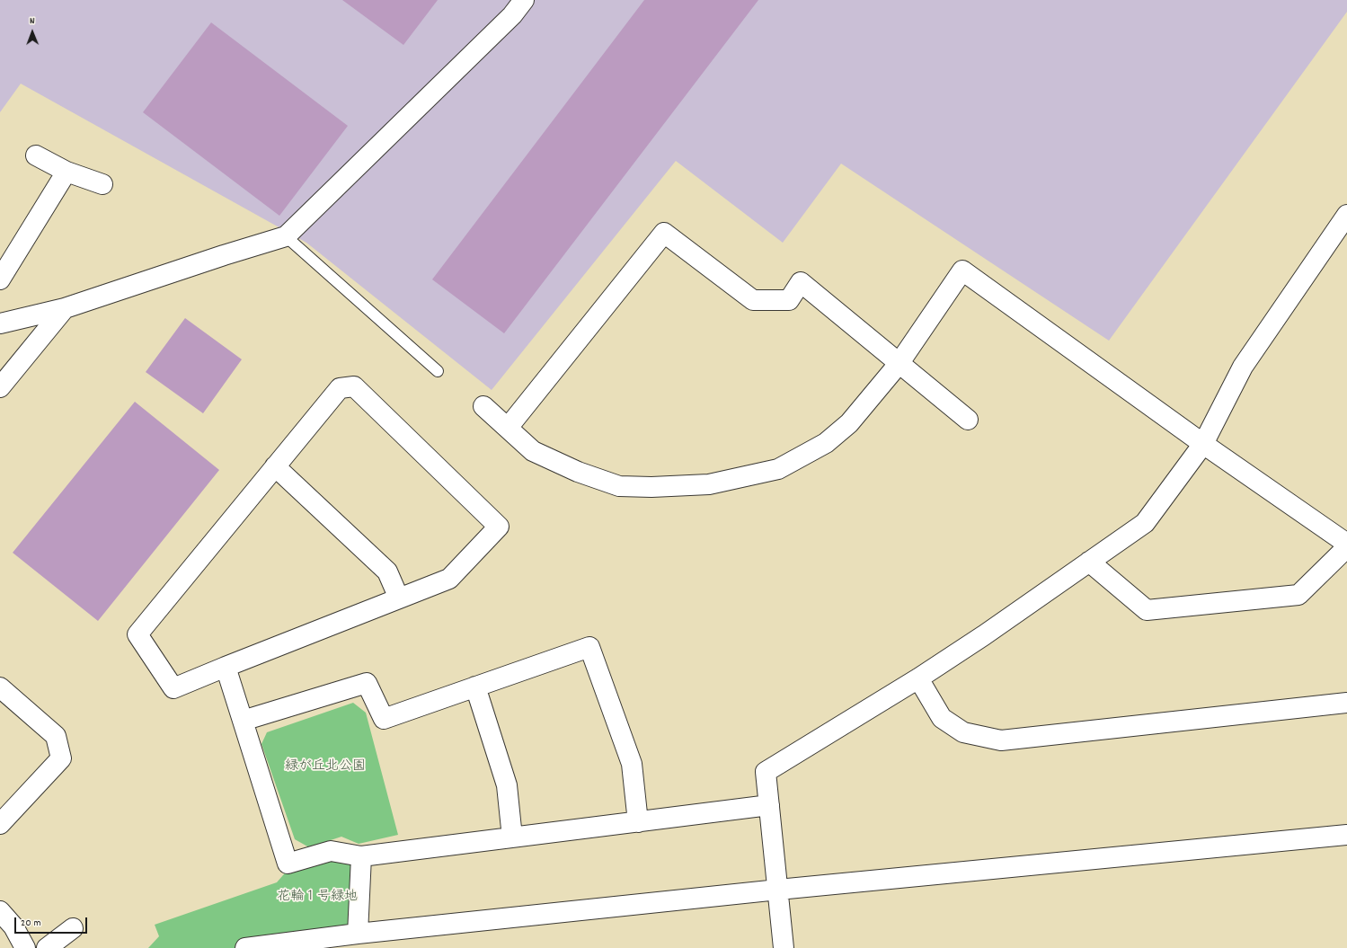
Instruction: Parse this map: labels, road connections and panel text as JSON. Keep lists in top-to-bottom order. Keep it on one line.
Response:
{"parks":["緑が丘北公園","花輪１号緑地"],"scale_bar":"20 m","north":"top"}
